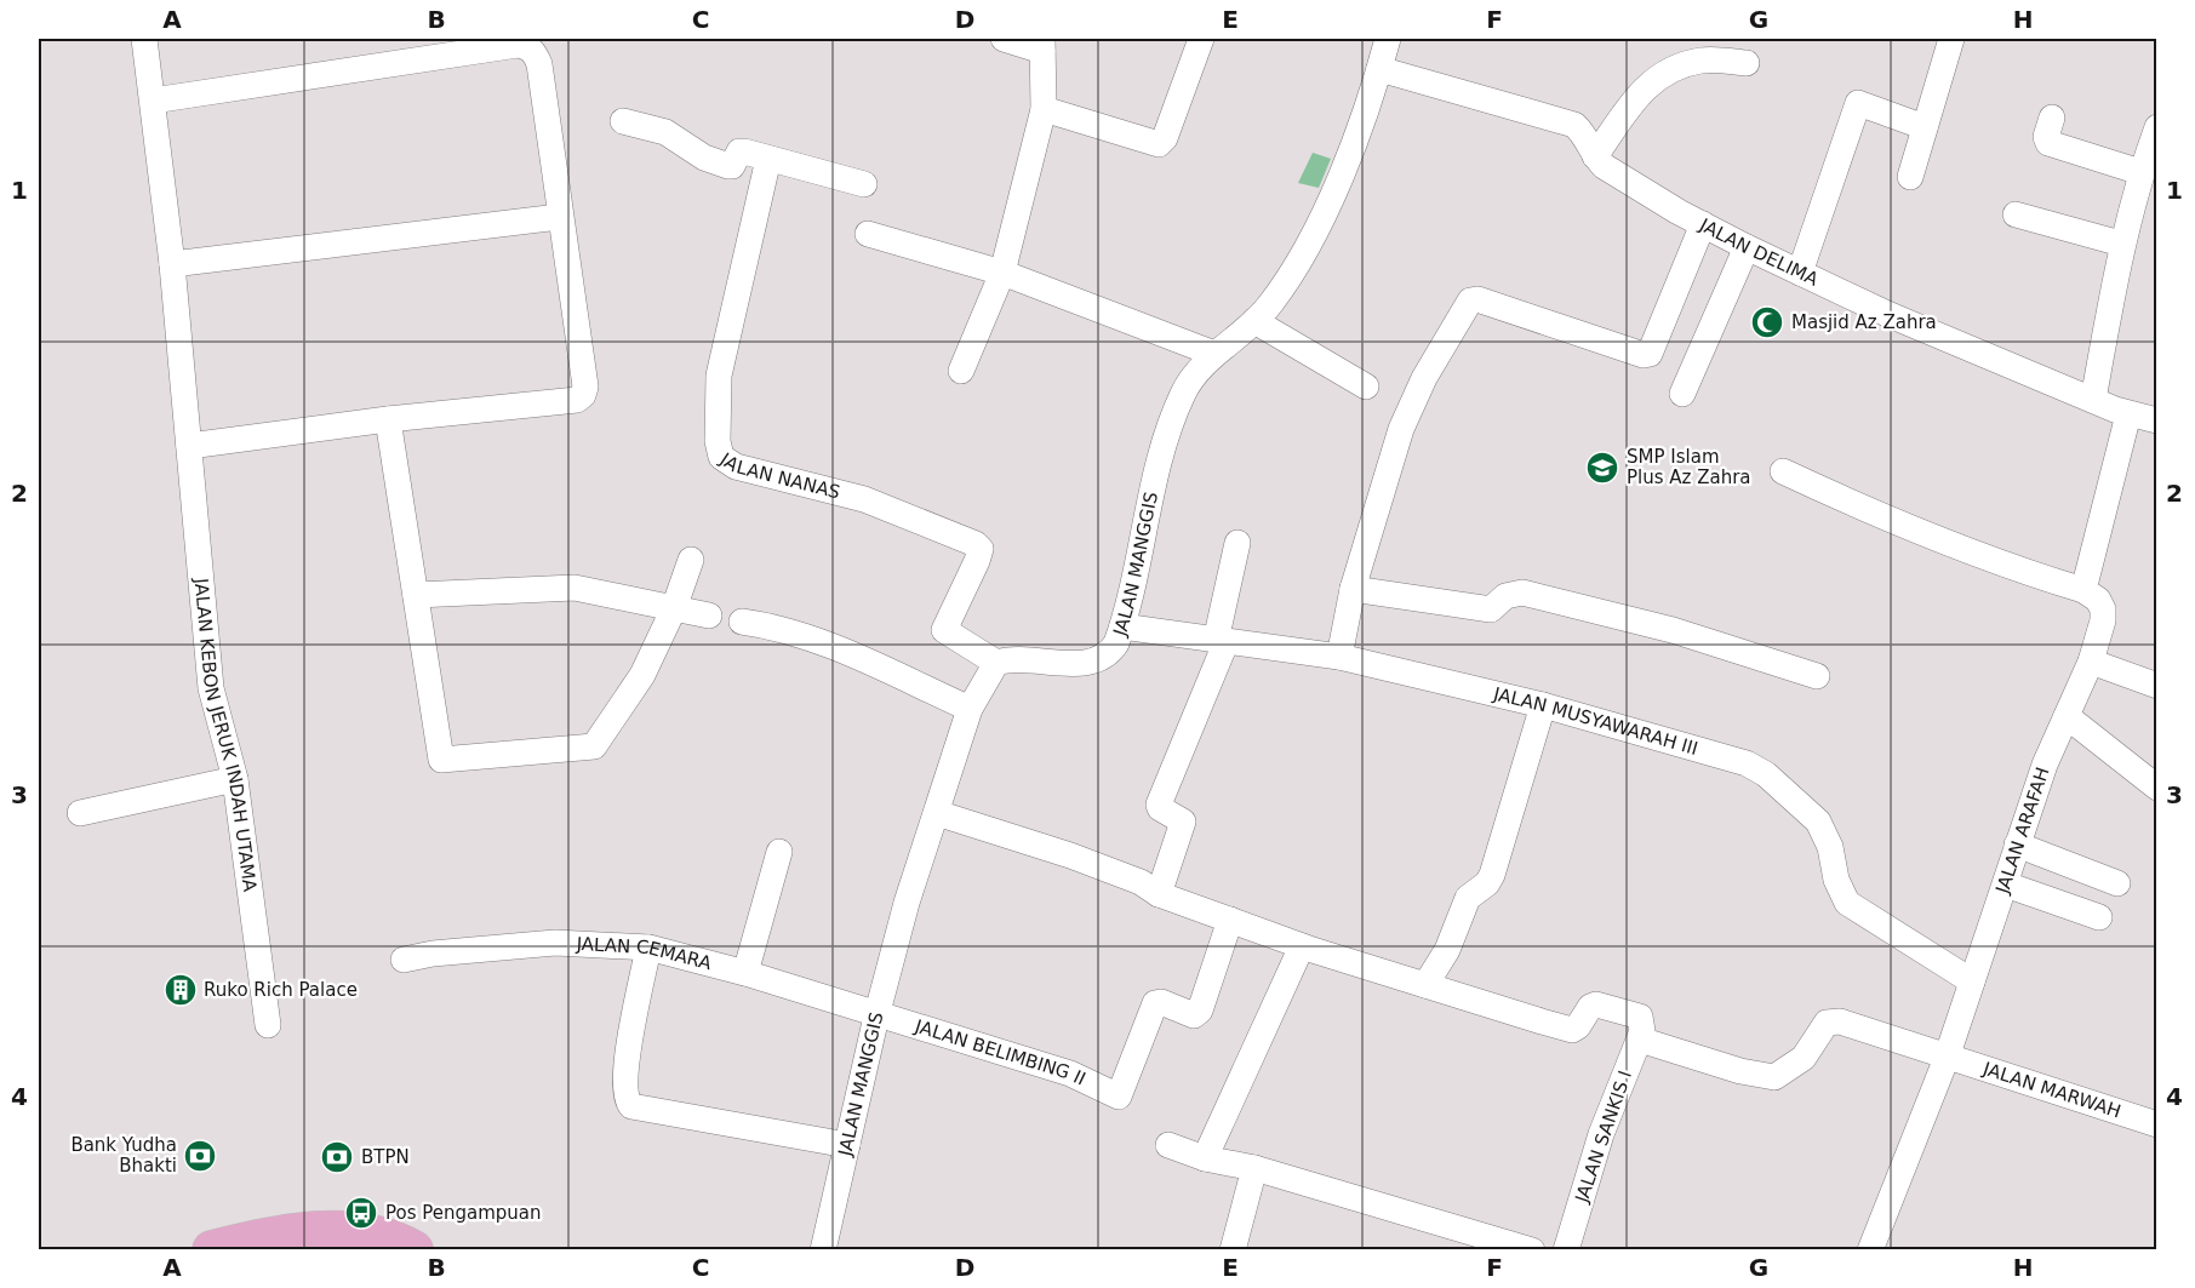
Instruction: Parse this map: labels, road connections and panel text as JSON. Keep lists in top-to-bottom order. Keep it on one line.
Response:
{"streets":{"street":["JALAN DELIMA","JALAN NANAS","JALAN MANGGIS","JALAN MUSYAWARAH III","JALAN KEBON JERUK INDAH UTAMA","JALAN ARAFAH","JALAN CEMARA","JALAN BELIMBING II","JALAN MARWAH","JALAN SANKIS I"]},"crossings":[["JALAN DELIMA","JALAN MANGGIS"],["JALAN NANAS","JALAN MANGGIS"],["JALAN MANGGIS","JALAN MUSYAWARAH III"],["JALAN MANGGIS","JALAN CEMARA"],["JALAN MANGGIS","JALAN BELIMBING II"],["JALAN MUSYAWARAH III","JALAN ARAFAH"],["JALAN ARAFAH","JALAN MARWAH"],["JALAN CEMARA","JALAN BELIMBING II"],["JALAN MARWAH","JALAN SANKIS I"]],"places":{"mosque":["Masjid Az Zahra"],"school or university":["SMP Islam Plus Az Zahra"],"building":["Ruko Rich Palace"],"bank":["Bank Yudha Bhakti","BTPN"],"bus stop":["Pos Pengampuan"]},"grid":{"columns":["A","B","C","D","E","F","G","H"],"rows":["1","2","3","4"]}}
